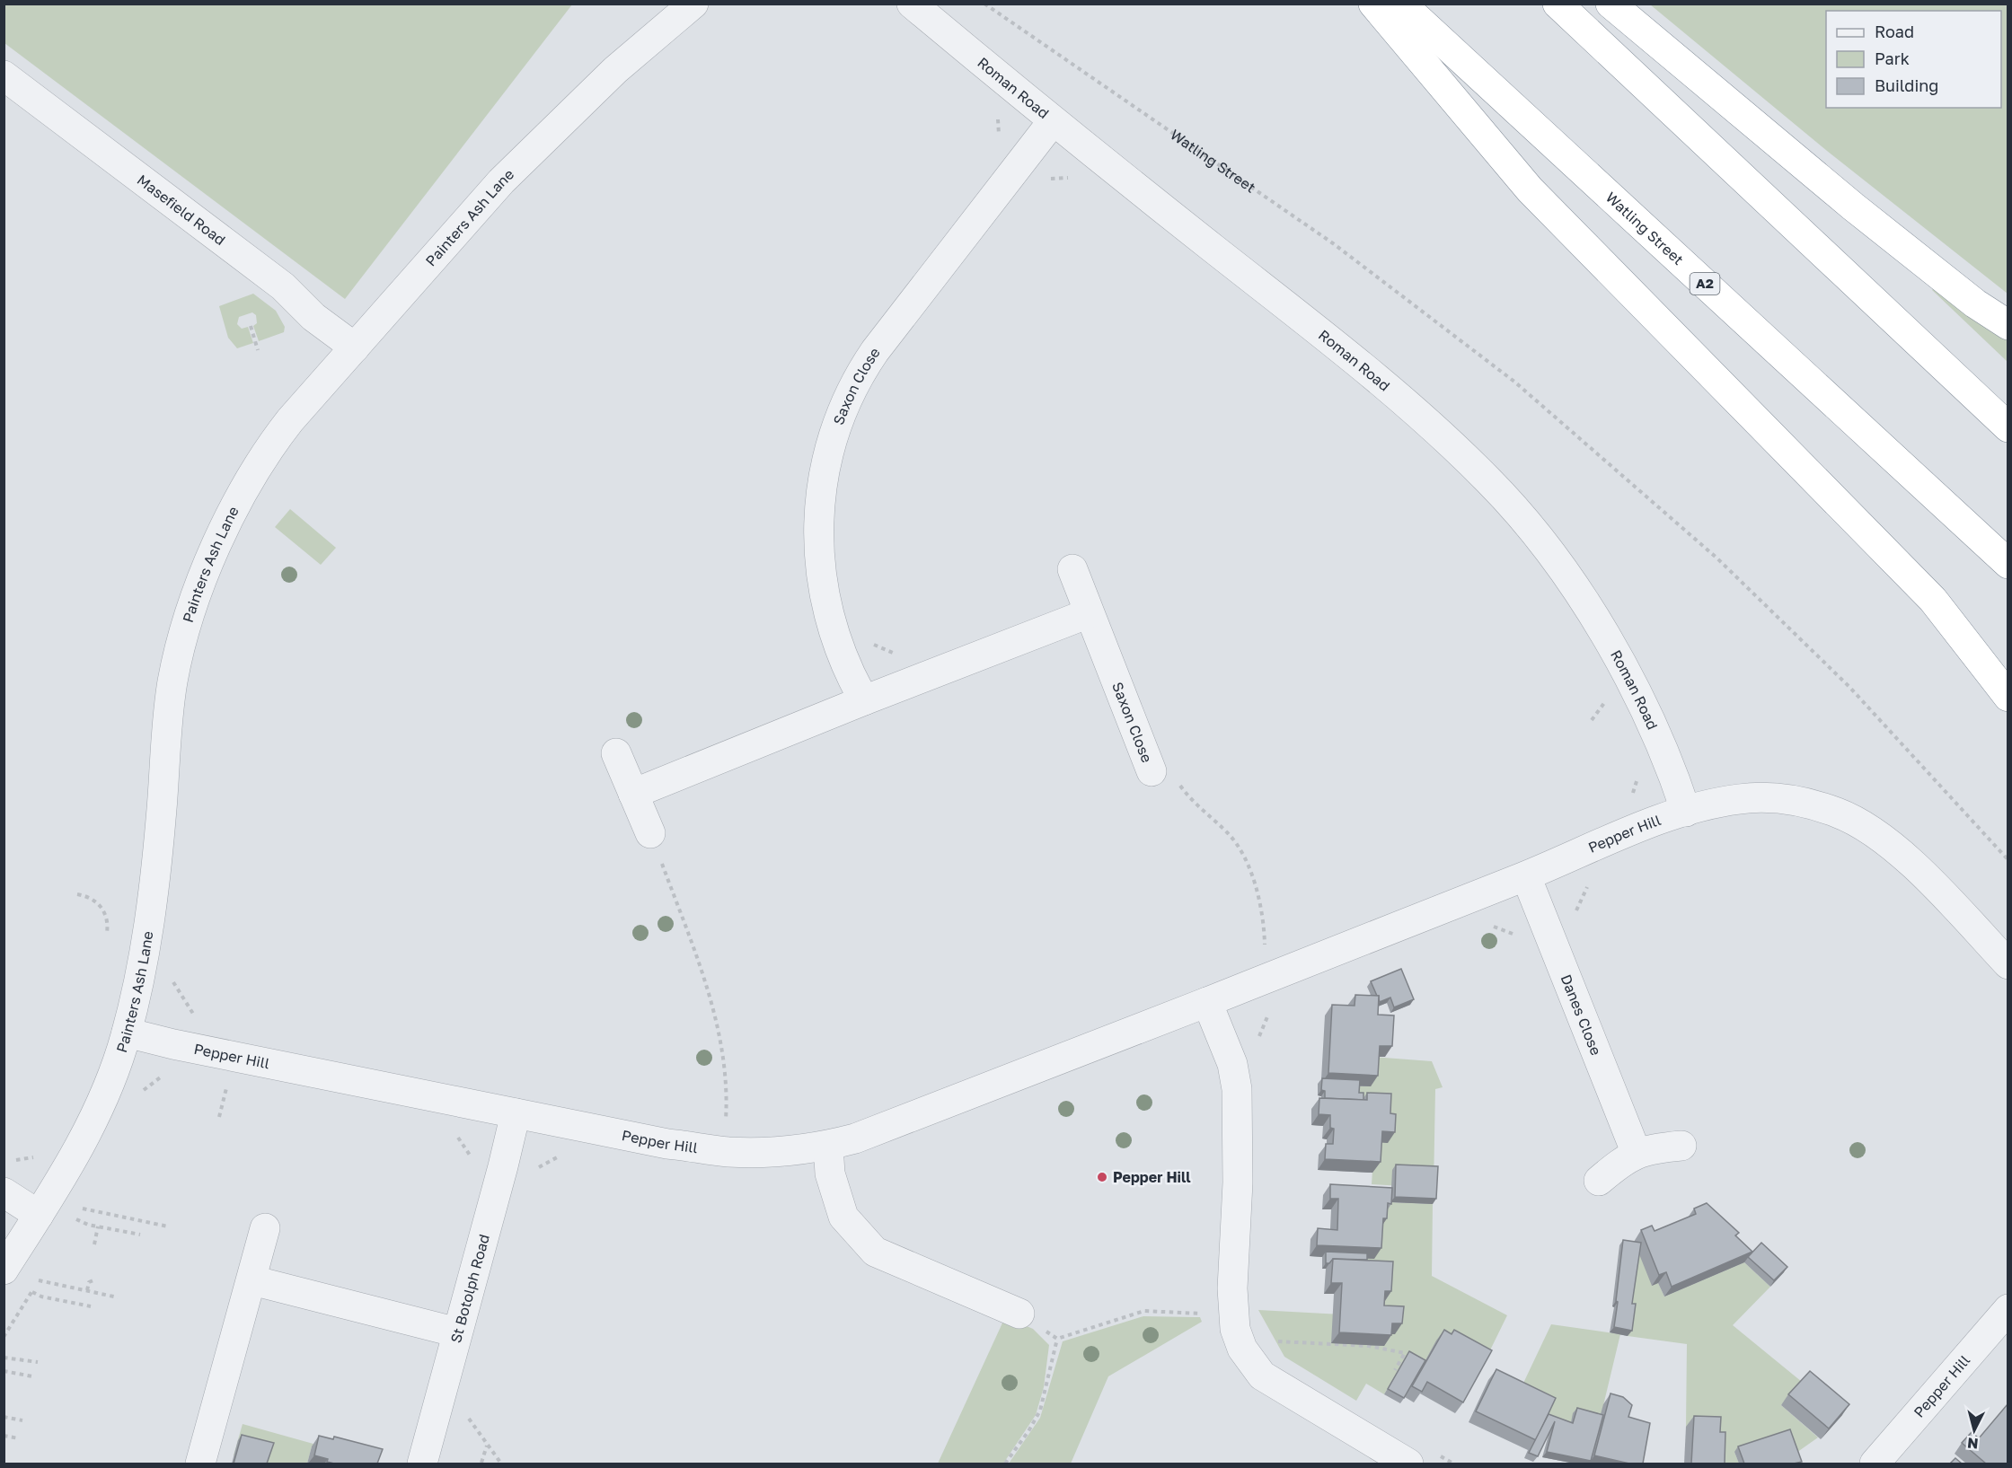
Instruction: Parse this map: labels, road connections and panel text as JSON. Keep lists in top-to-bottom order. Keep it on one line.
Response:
{"streets":{"highway":["Watling Street","A2"],"street":["Roman Road","Masefield Road","Painters Ash Lane","Saxon Close","Pepper Hill","Danes Close","St Botolph Road"]},"crossings":[["Roman Road","Saxon Close"],["Roman Road","Pepper Hill"],["Masefield Road","Painters Ash Lane"],["Painters Ash Lane","Pepper Hill"],["Pepper Hill","Danes Close"],["Pepper Hill","St Botolph Road"]],"places":["Pepper Hill"],"legend":["Road","Park","Building"],"north":"bottom"}
